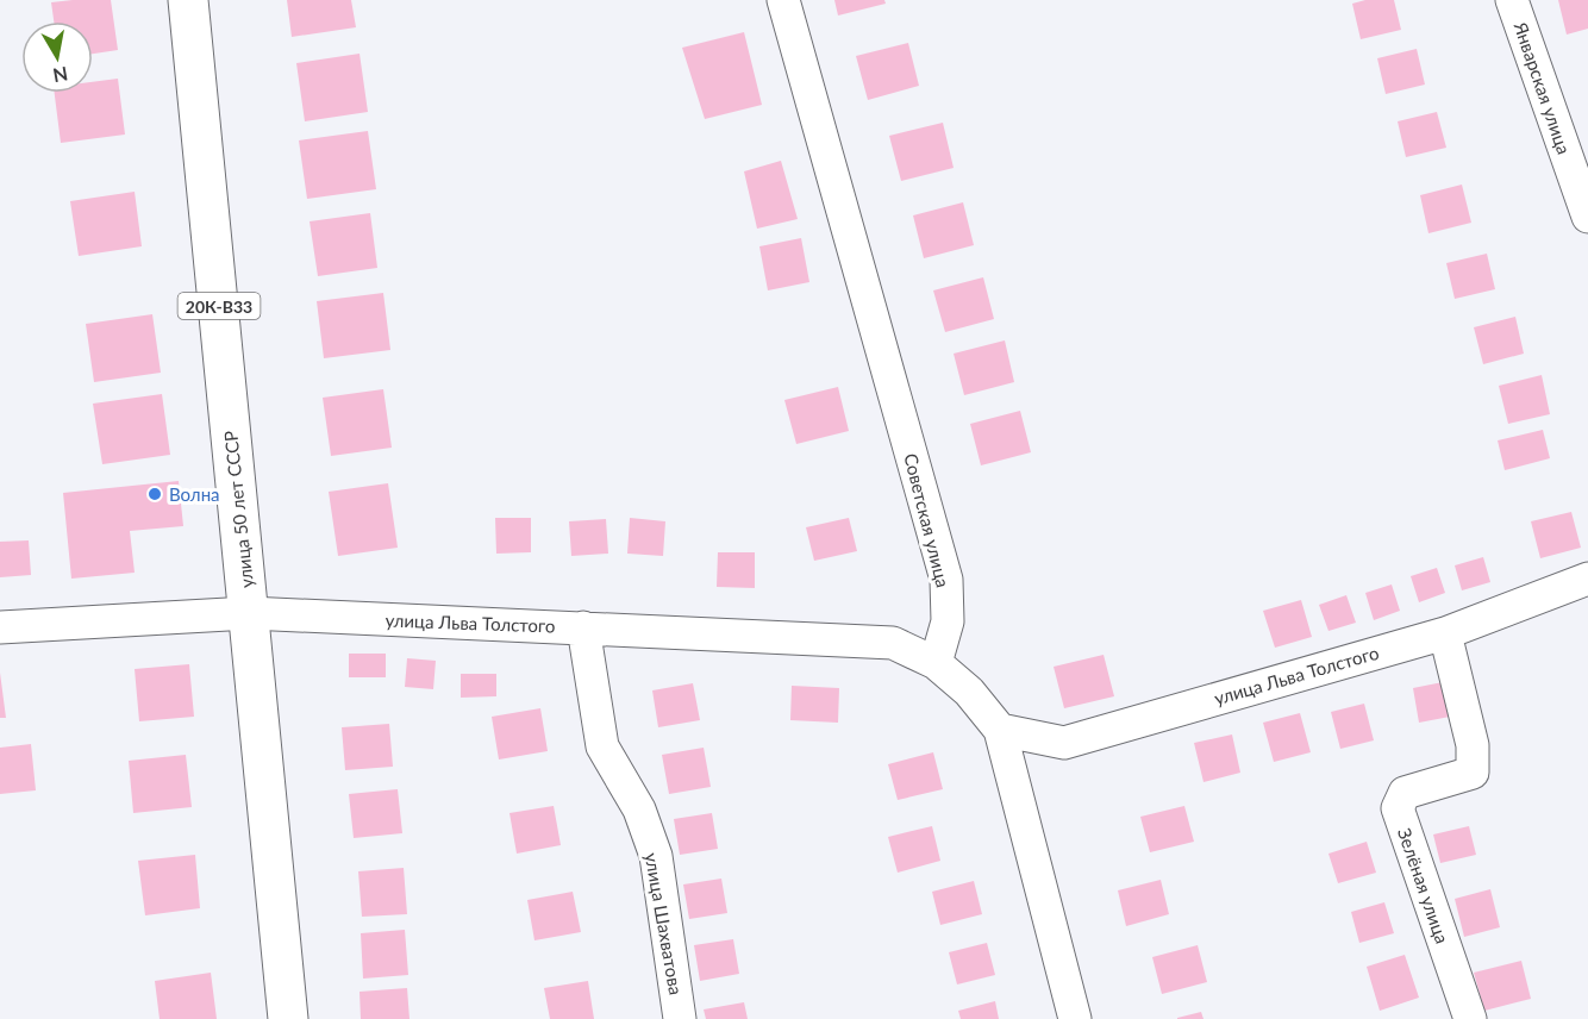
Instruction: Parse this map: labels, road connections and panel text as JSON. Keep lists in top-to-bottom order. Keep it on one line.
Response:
{"streets":{"main road":["20К-В33","улица 50 лет СССР"],"street":["Январская улица","Советская улица","улица Льва Толстого","Зелёная улица","улица Шахватова"]},"crossings":[["улица 50 лет СССР","улица Льва Толстого"],["Советская улица","улица Льва Толстого"],["улица Льва Толстого","Зелёная улица"],["улица Льва Толстого","улица Шахватова"]],"places":["Волна"],"north":"bottom"}
